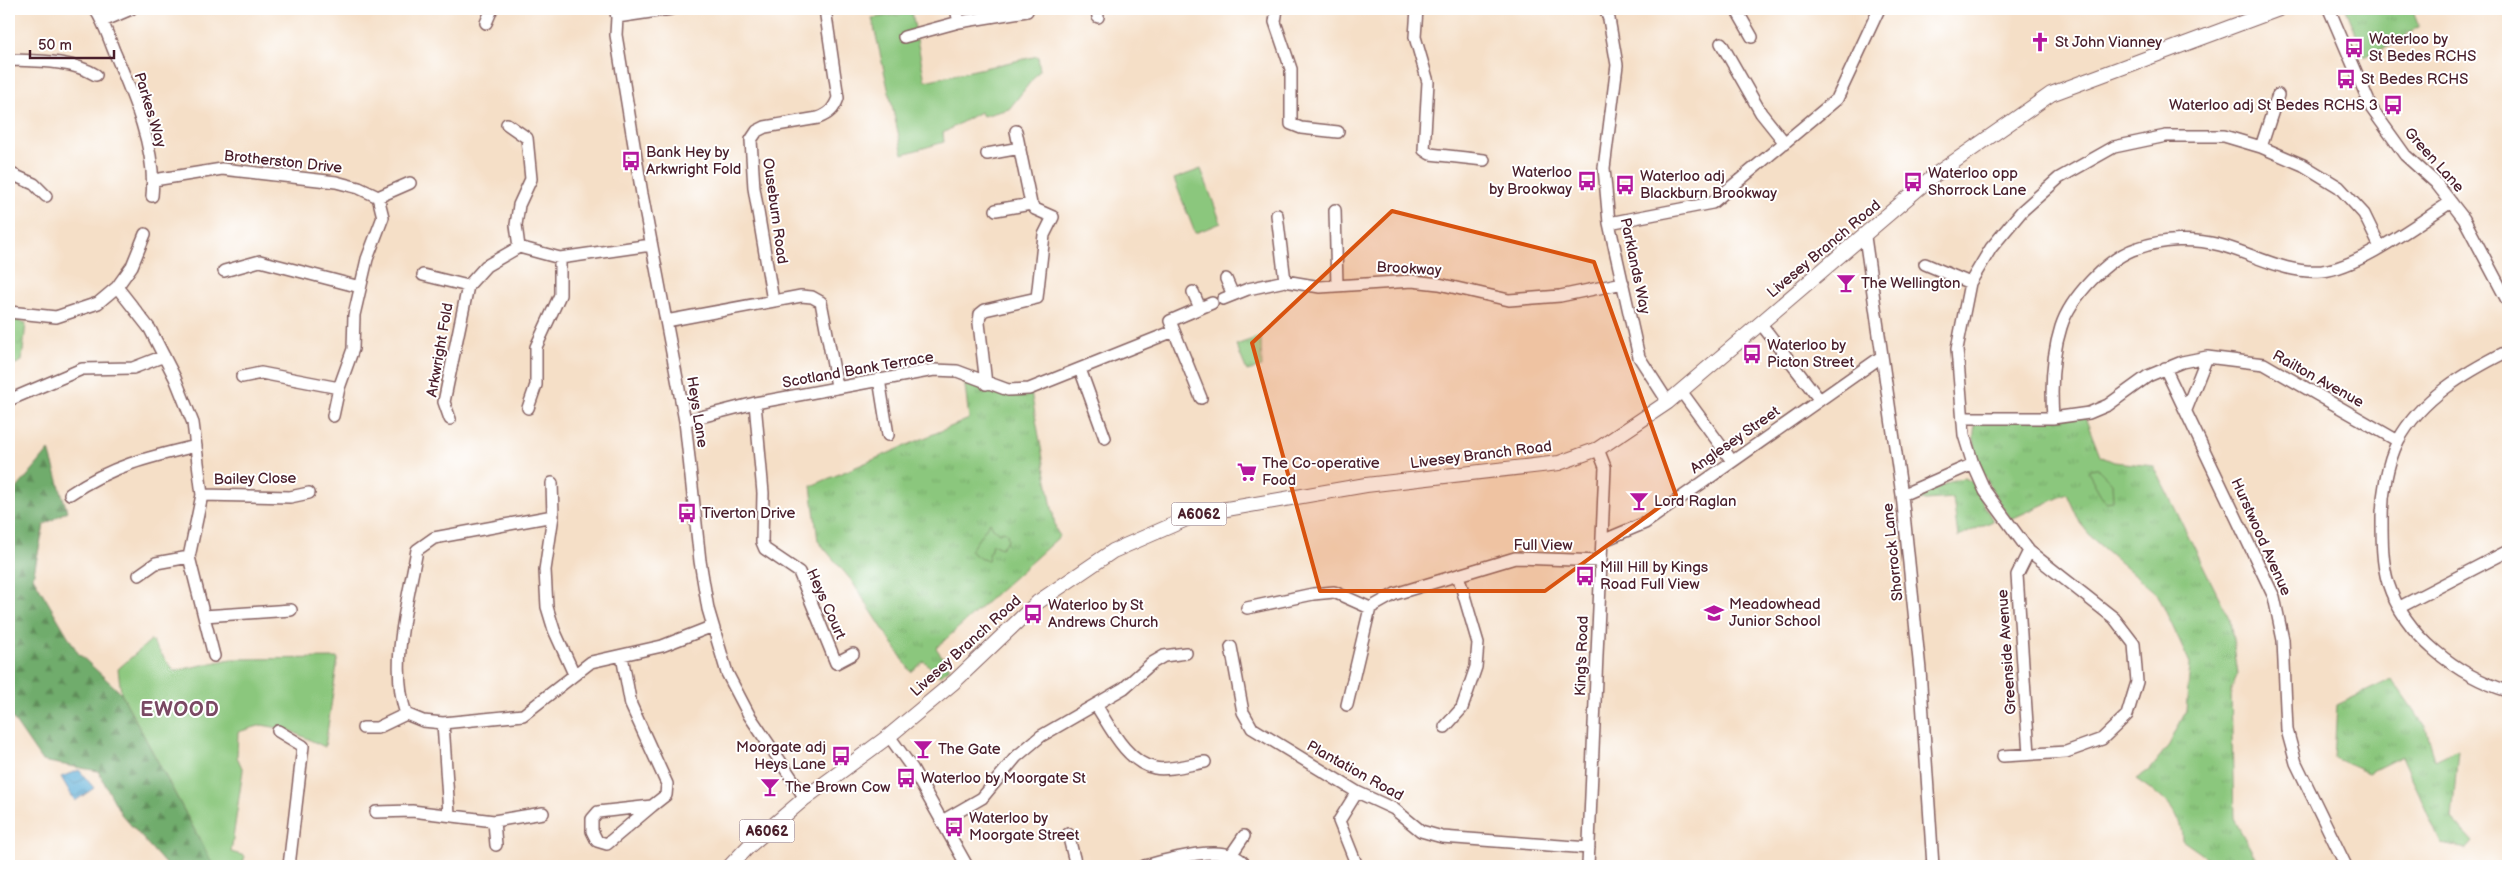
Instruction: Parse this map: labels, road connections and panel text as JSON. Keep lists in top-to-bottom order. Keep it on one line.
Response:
{"streets":{"main road":["Livesey Branch Road","A6062"],"street":["Parkes Way","Green Lane","Brotherston Drive","Ouseburn Road","Parklands Way","Brookway","Arkwright Fold","Scotland Bank Terrace","Railton Avenue","Heys Lane","Anglesey Street","Bailey Close","Hurstwood Avenue","Full View","Shorrock Lane","Heys Court","Greenside Avenue","King's Road","Plantation Road"]},"crossings":[["Parkes Way","Brotherston Drive"],["Livesey Branch Road","Parklands Way"],["Livesey Branch Road","Heys Lane"],["Livesey Branch Road","Shorrock Lane"],["Livesey Branch Road","King's Road"],["Parklands Way","Brookway"],["Brookway","Scotland Bank Terrace"],["Scotland Bank Terrace","Heys Lane"],["Scotland Bank Terrace","Heys Court"],["Railton Avenue","Hurstwood Avenue"],["Anglesey Street","Shorrock Lane"],["Anglesey Street","King's Road"],["Full View","King's Road"],["King's Road","Plantation Road"]],"districts":["EWOOD"],"places":{"church":["St John Vianney"],"bus stop":["Waterloo by St Bedes RCHS","St Bedes RCHS","Waterloo adj St Bedes RCHS 3","Bank Hey by Arkwright Fold","Waterloo by Brookway","Waterloo opp Shorrock Lane","Waterloo adj Blackburn Brookway","Waterloo by Picton Street","Tiverton Drive","Mill Hill by Kings Road Full View","Waterloo by St Andrews Church","Moorgate adj Heys Lane","Waterloo by Moorgate St","Waterloo by Moorgate Street"],"bar":["The Wellington","Lord Raglan","The Gate","The Brown Cow"],"supermarket":["The Co-operative Food"],"school or university":["Meadowhead Junior School"]},"scale_bar":"50 m"}
